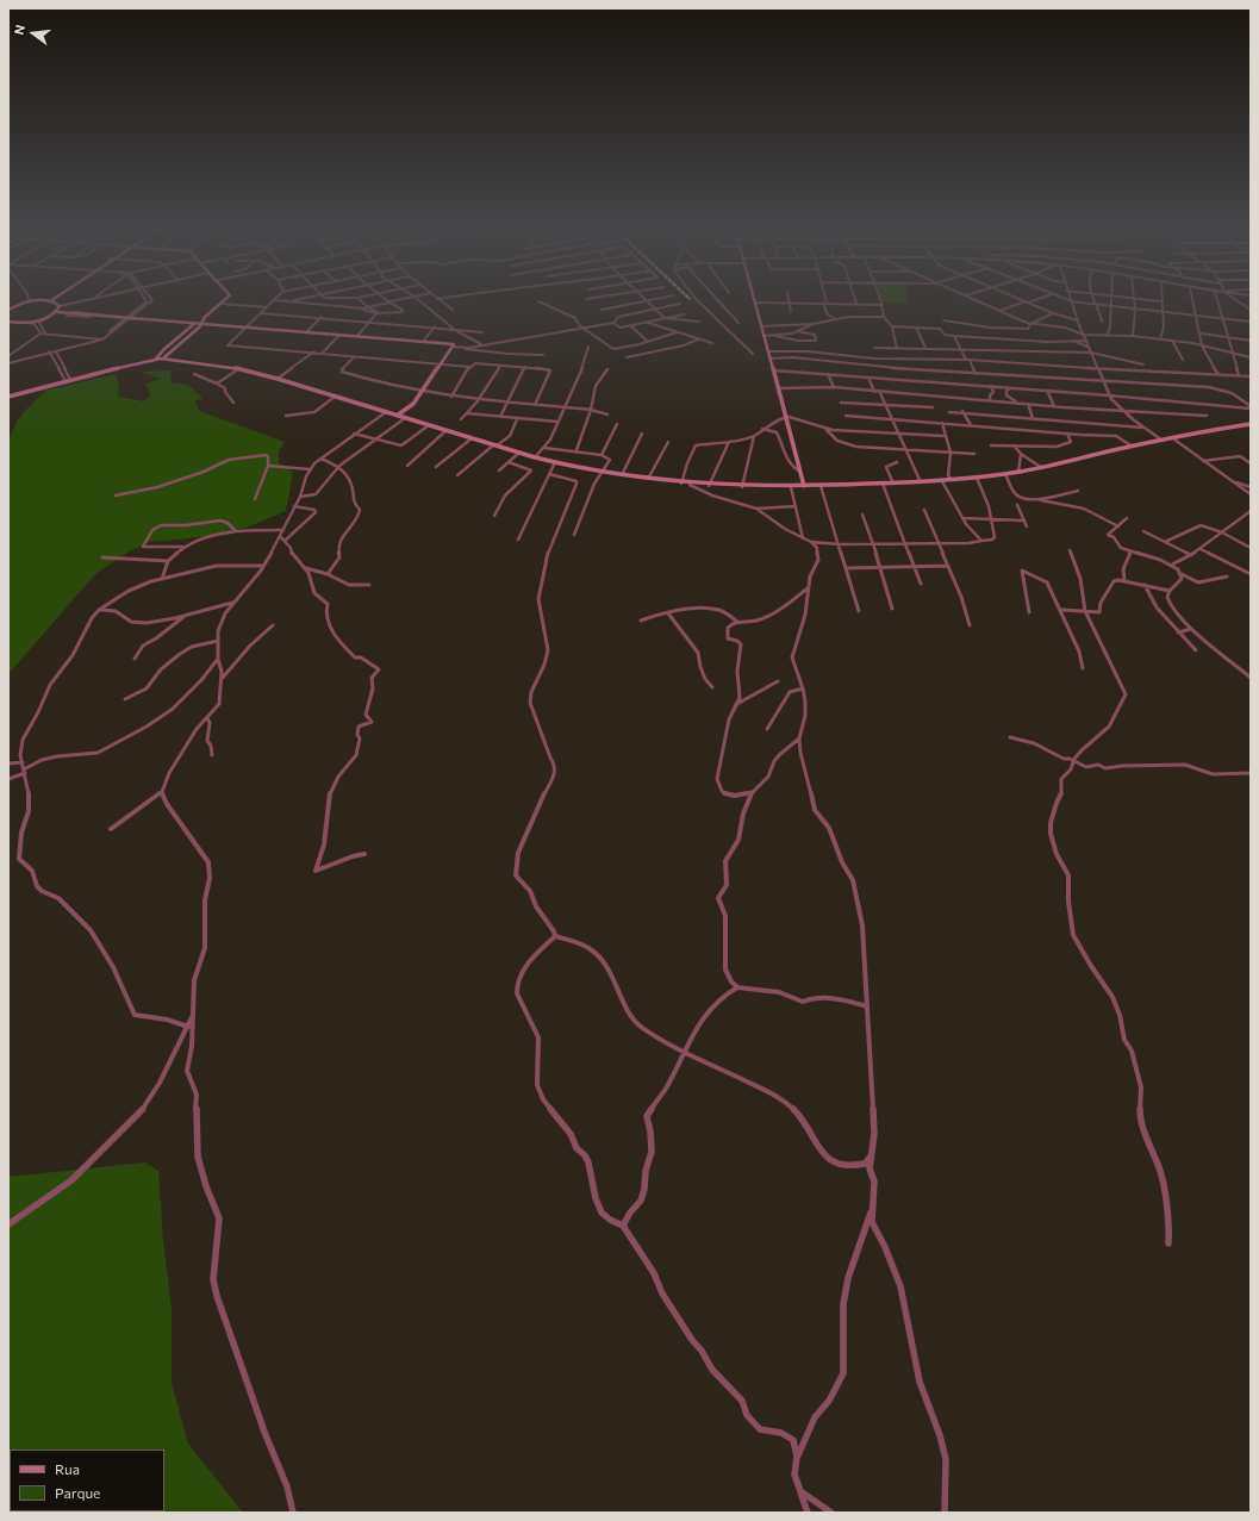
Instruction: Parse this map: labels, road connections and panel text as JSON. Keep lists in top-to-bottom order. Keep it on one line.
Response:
{"legend":["Rua","Parque"],"north":"left"}
